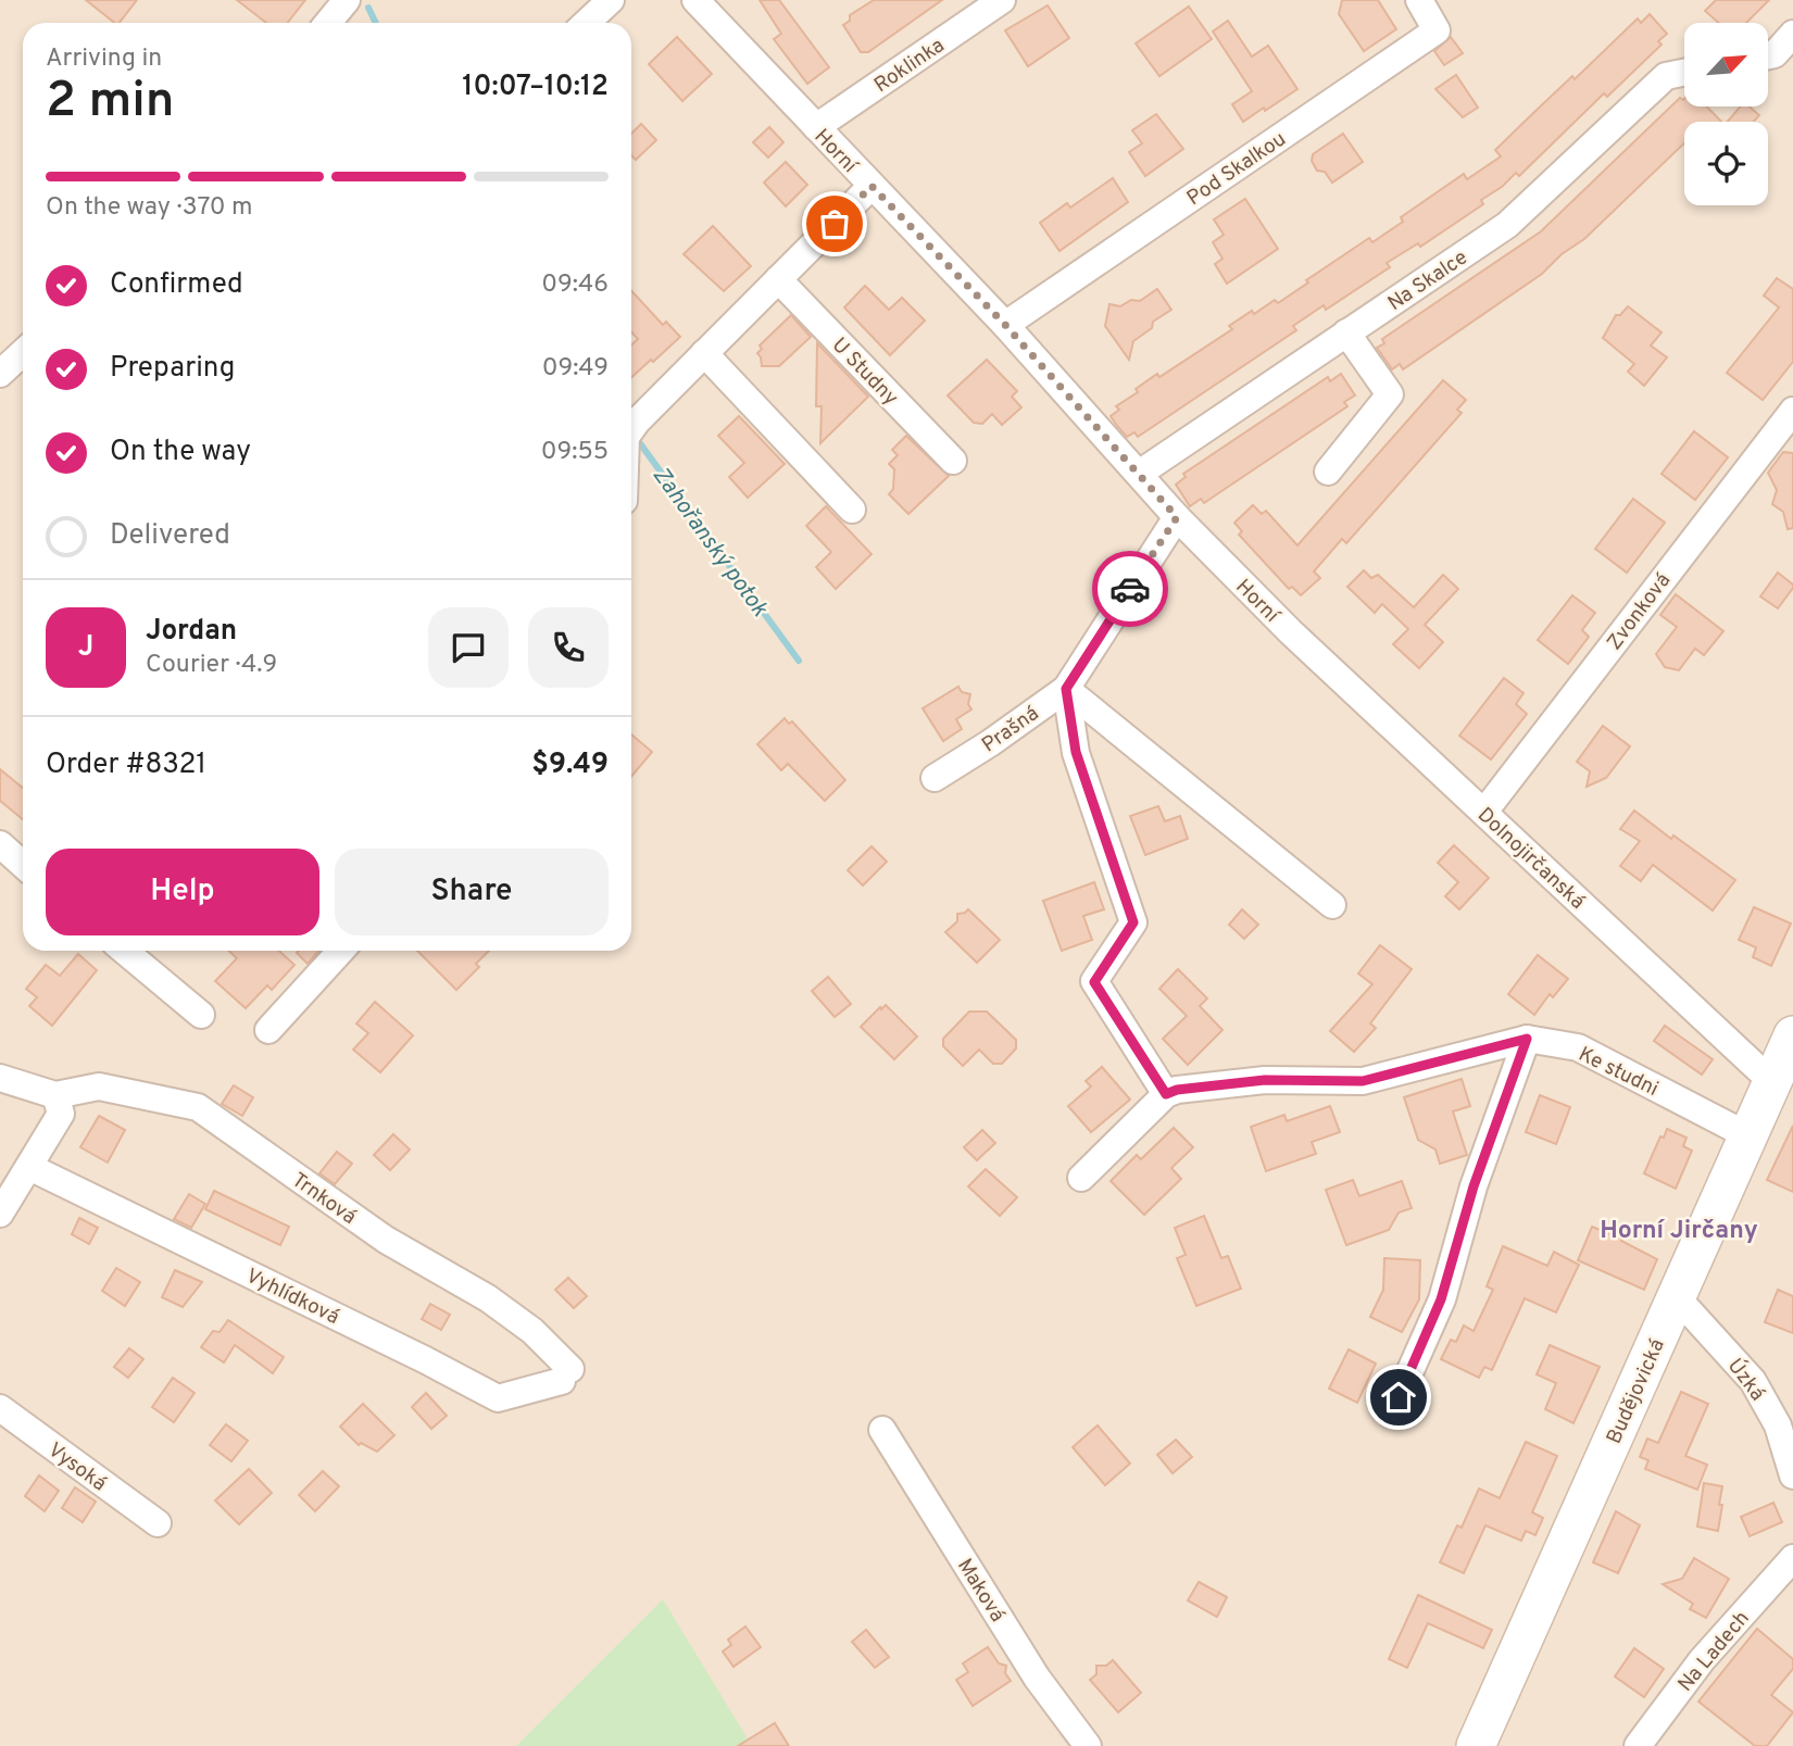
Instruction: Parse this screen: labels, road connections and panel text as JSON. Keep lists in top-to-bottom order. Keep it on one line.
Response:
{"streets":{"main road":["Budějovická"],"street":["Roklinka","Horní","Pod Skalkou","Na Skalce","U Studny","Zvonková","Prašná","Dolnojirčanská","Ke studni","Trnková","Vyhlídková","Úzká","Vysoká","Maková","Na Ladech"]},"crossings":[["Roklinka","Horní"],["Horní","Pod Skalkou"],["Horní","Na Skalce"],["Horní","Prašná"],["Horní","Dolnojirčanská"],["Zvonková","Dolnojirčanská"],["Dolnojirčanská","Budějovická"],["Ke studni","Budějovická"],["Trnková","Vyhlídková"],["Úzká","Budějovická"]],"districts":["Horní Jirčany"],"water":["Zahořanský potok"],"north":"top right","page":{"heading":["2 min","Arriving in","10:07–10:12"],"panel":["Jordan","Courier · 4.9","Order #8321","$9.49"],"bar":"On the way · 370 m","list":[["Confirmed","09:46"],["Preparing","09:49"],["On the way","09:55"],"Delivered"],"round":"J","buttons":["Help","Share"]}}
